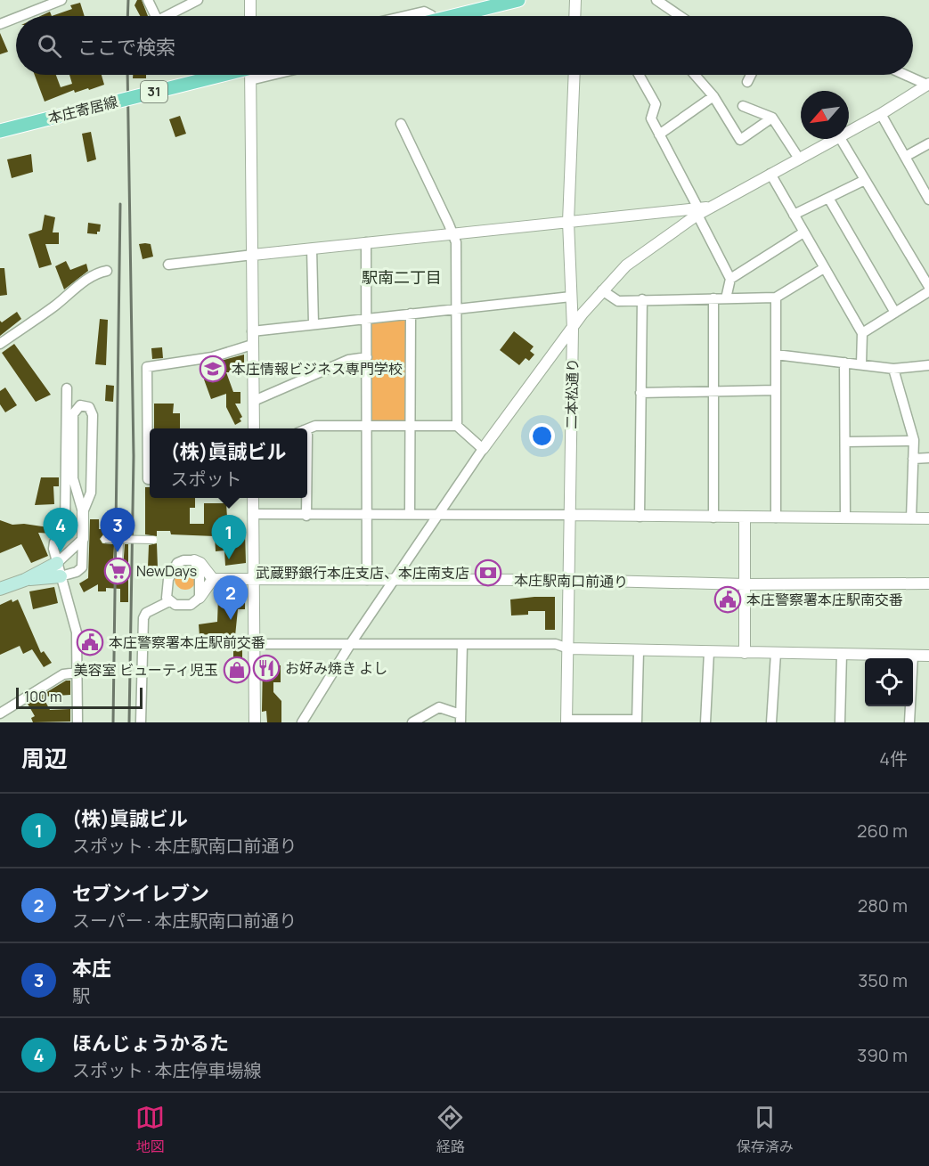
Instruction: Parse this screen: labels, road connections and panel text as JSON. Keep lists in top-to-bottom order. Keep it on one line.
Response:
{"streets":{"main road":["31","本庄寄居線"],"street":["二本松通り","本庄駅南口前通り"]},"crossings":[["二本松通り","本庄駅南口前通り"]],"districts":["駅南二丁目"],"places":{"school or university":["本庄情報ビジネス専門学校"],"supermarket":["NewDays"],"bank":["武蔵野銀行本庄支店、本庄南支店"],"public building":["本庄警察署本庄駅南交番","本庄警察署本庄駅前交番"],"restaurant":["お好み焼き よし"],"shop":["美容室 ビューティ児玉"]},"scale_bar":"100 m","north":"bottom left","page":{"search":"ここで検索","popup":["(株)眞誠ビル","スポット"],"pins":["3","4","1","2"],"scale":"100 m","heading":["周辺","4件"],"list":[{"mark":"1","name":"(株)眞誠ビル","note":"スポット · 本庄駅南口前通り","value":"260 m"},{"mark":"2","name":"セブンイレブン","note":"スーパー · 本庄駅南口前通り","value":"280 m"},{"mark":"3","name":"本庄","note":"駅","value":"350 m"},{"mark":"4","name":"ほんじょうかるた","note":"スポット · 本庄停車場線","value":"390 m"}],"nav":["地図","経路","保存済み"]}}
